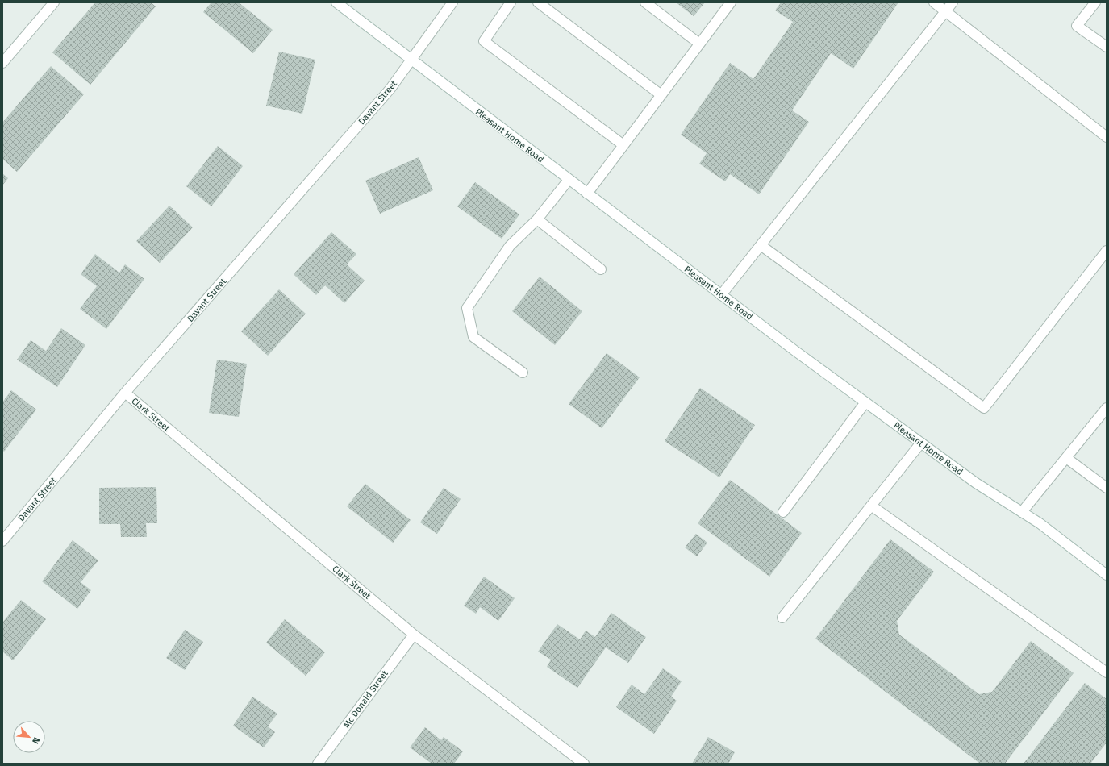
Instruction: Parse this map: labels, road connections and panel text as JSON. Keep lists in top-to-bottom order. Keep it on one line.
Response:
{"streets":{"street":["Davant Street","Pleasant Home Road","Clark Street","Mc Donald Street"]},"crossings":[["Davant Street","Pleasant Home Road"],["Davant Street","Clark Street"],["Clark Street","Mc Donald Street"]],"north":"bottom right"}
